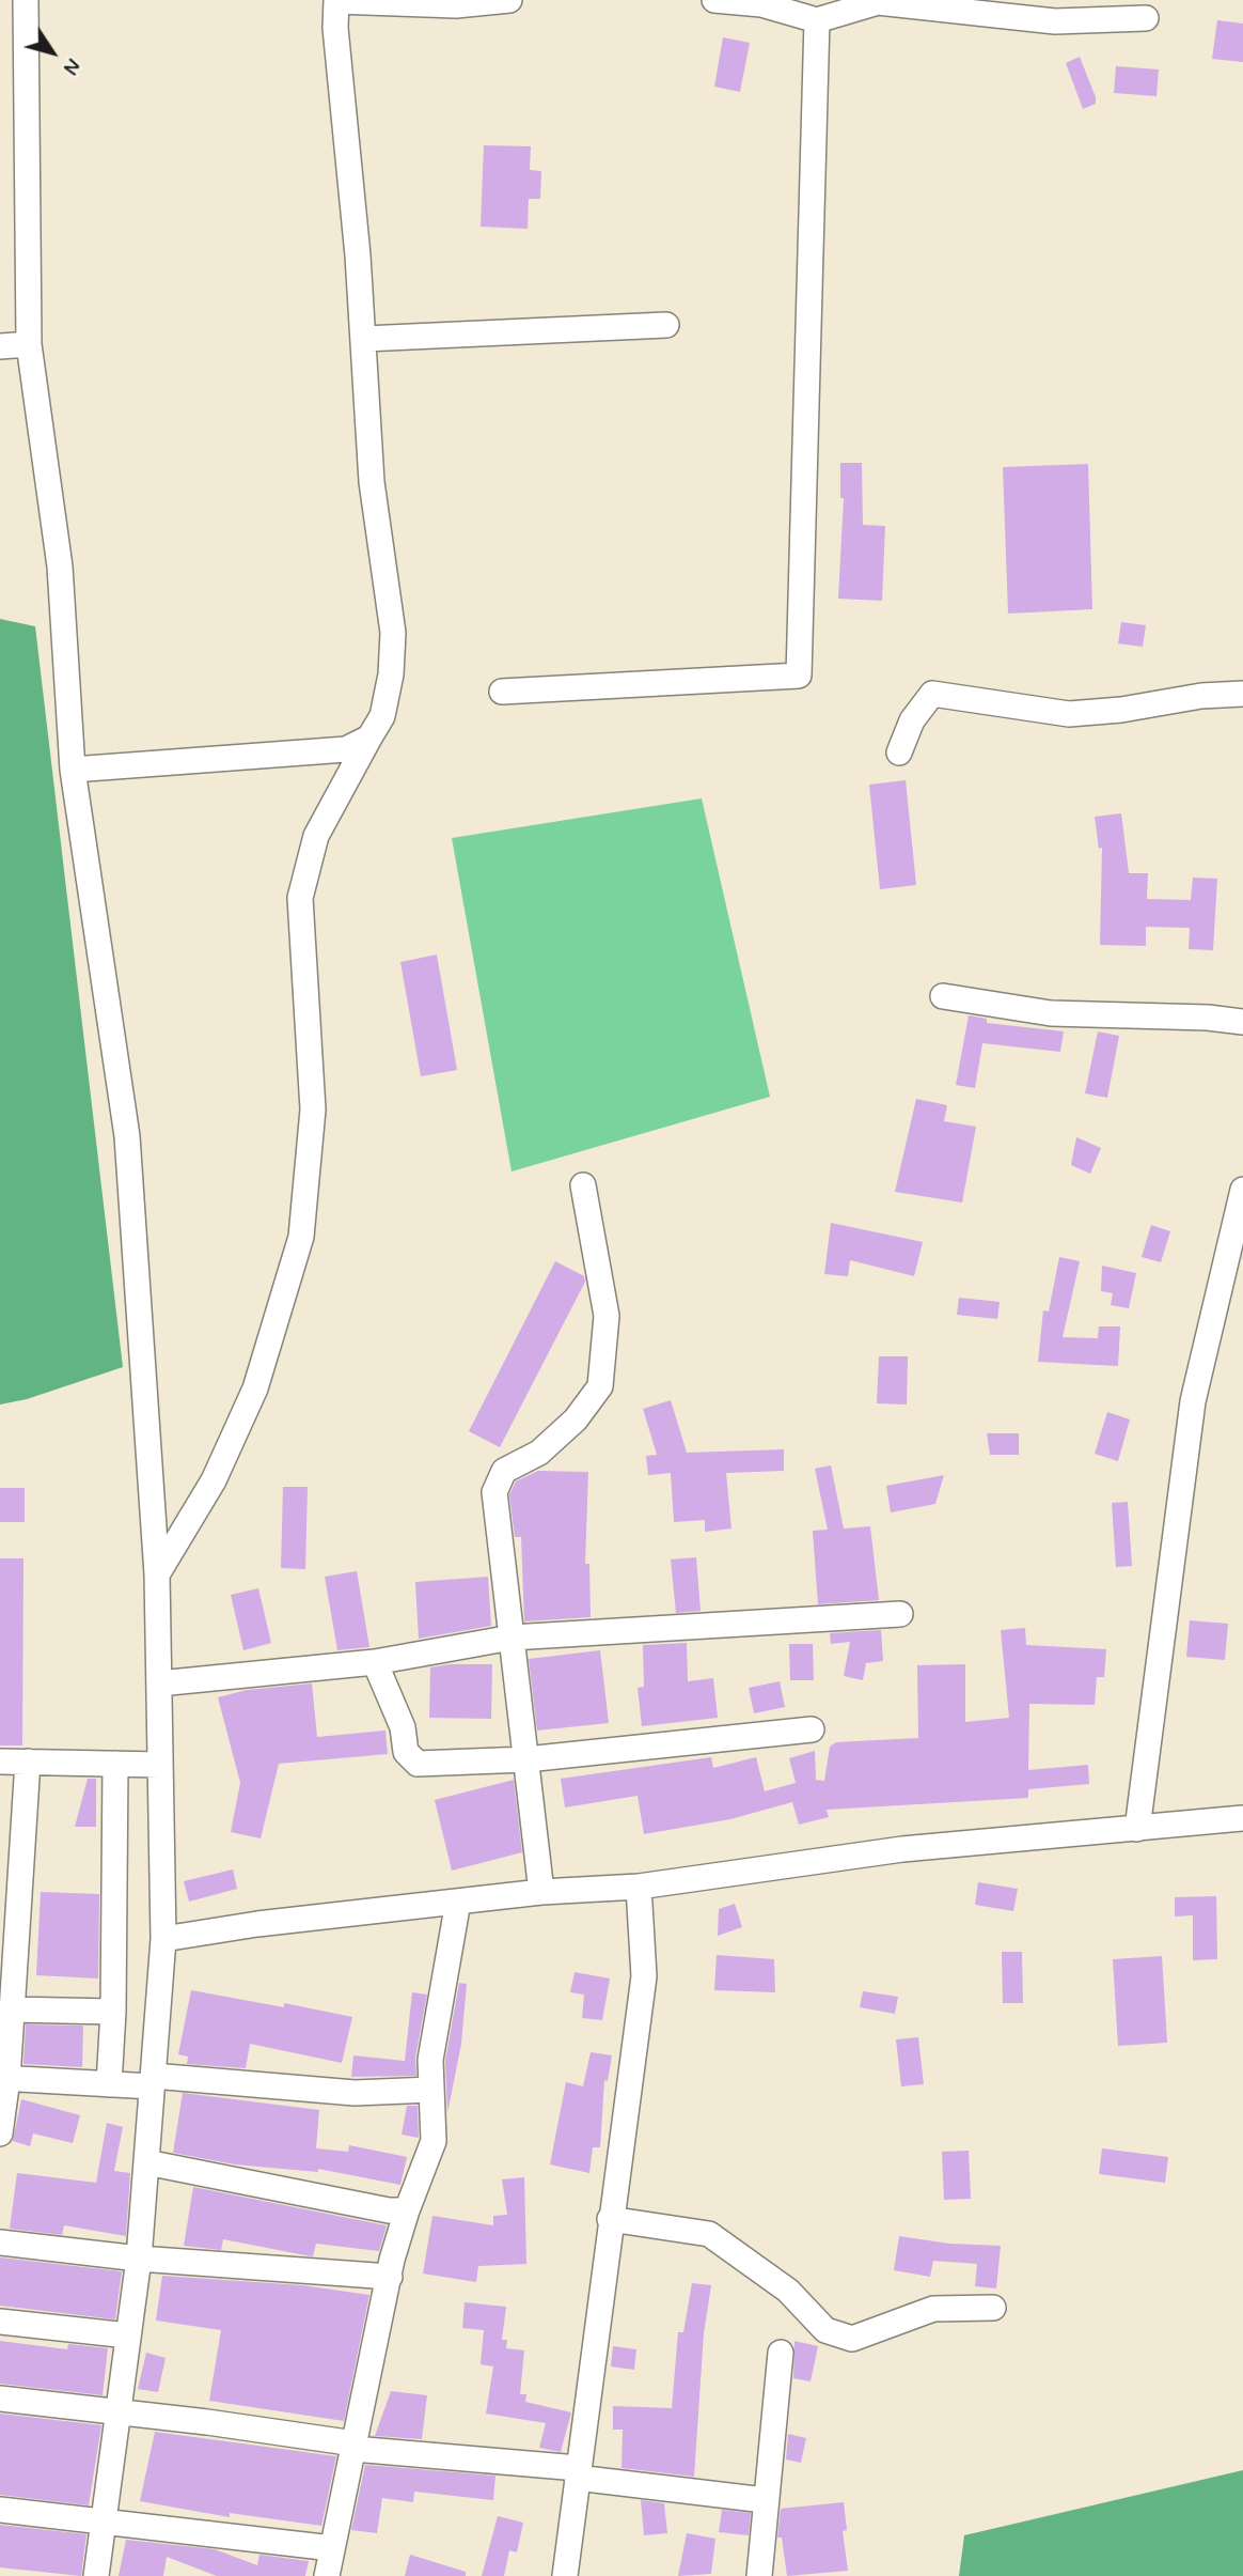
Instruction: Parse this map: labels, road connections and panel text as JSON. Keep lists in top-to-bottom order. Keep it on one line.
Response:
{"north":"bottom right"}
